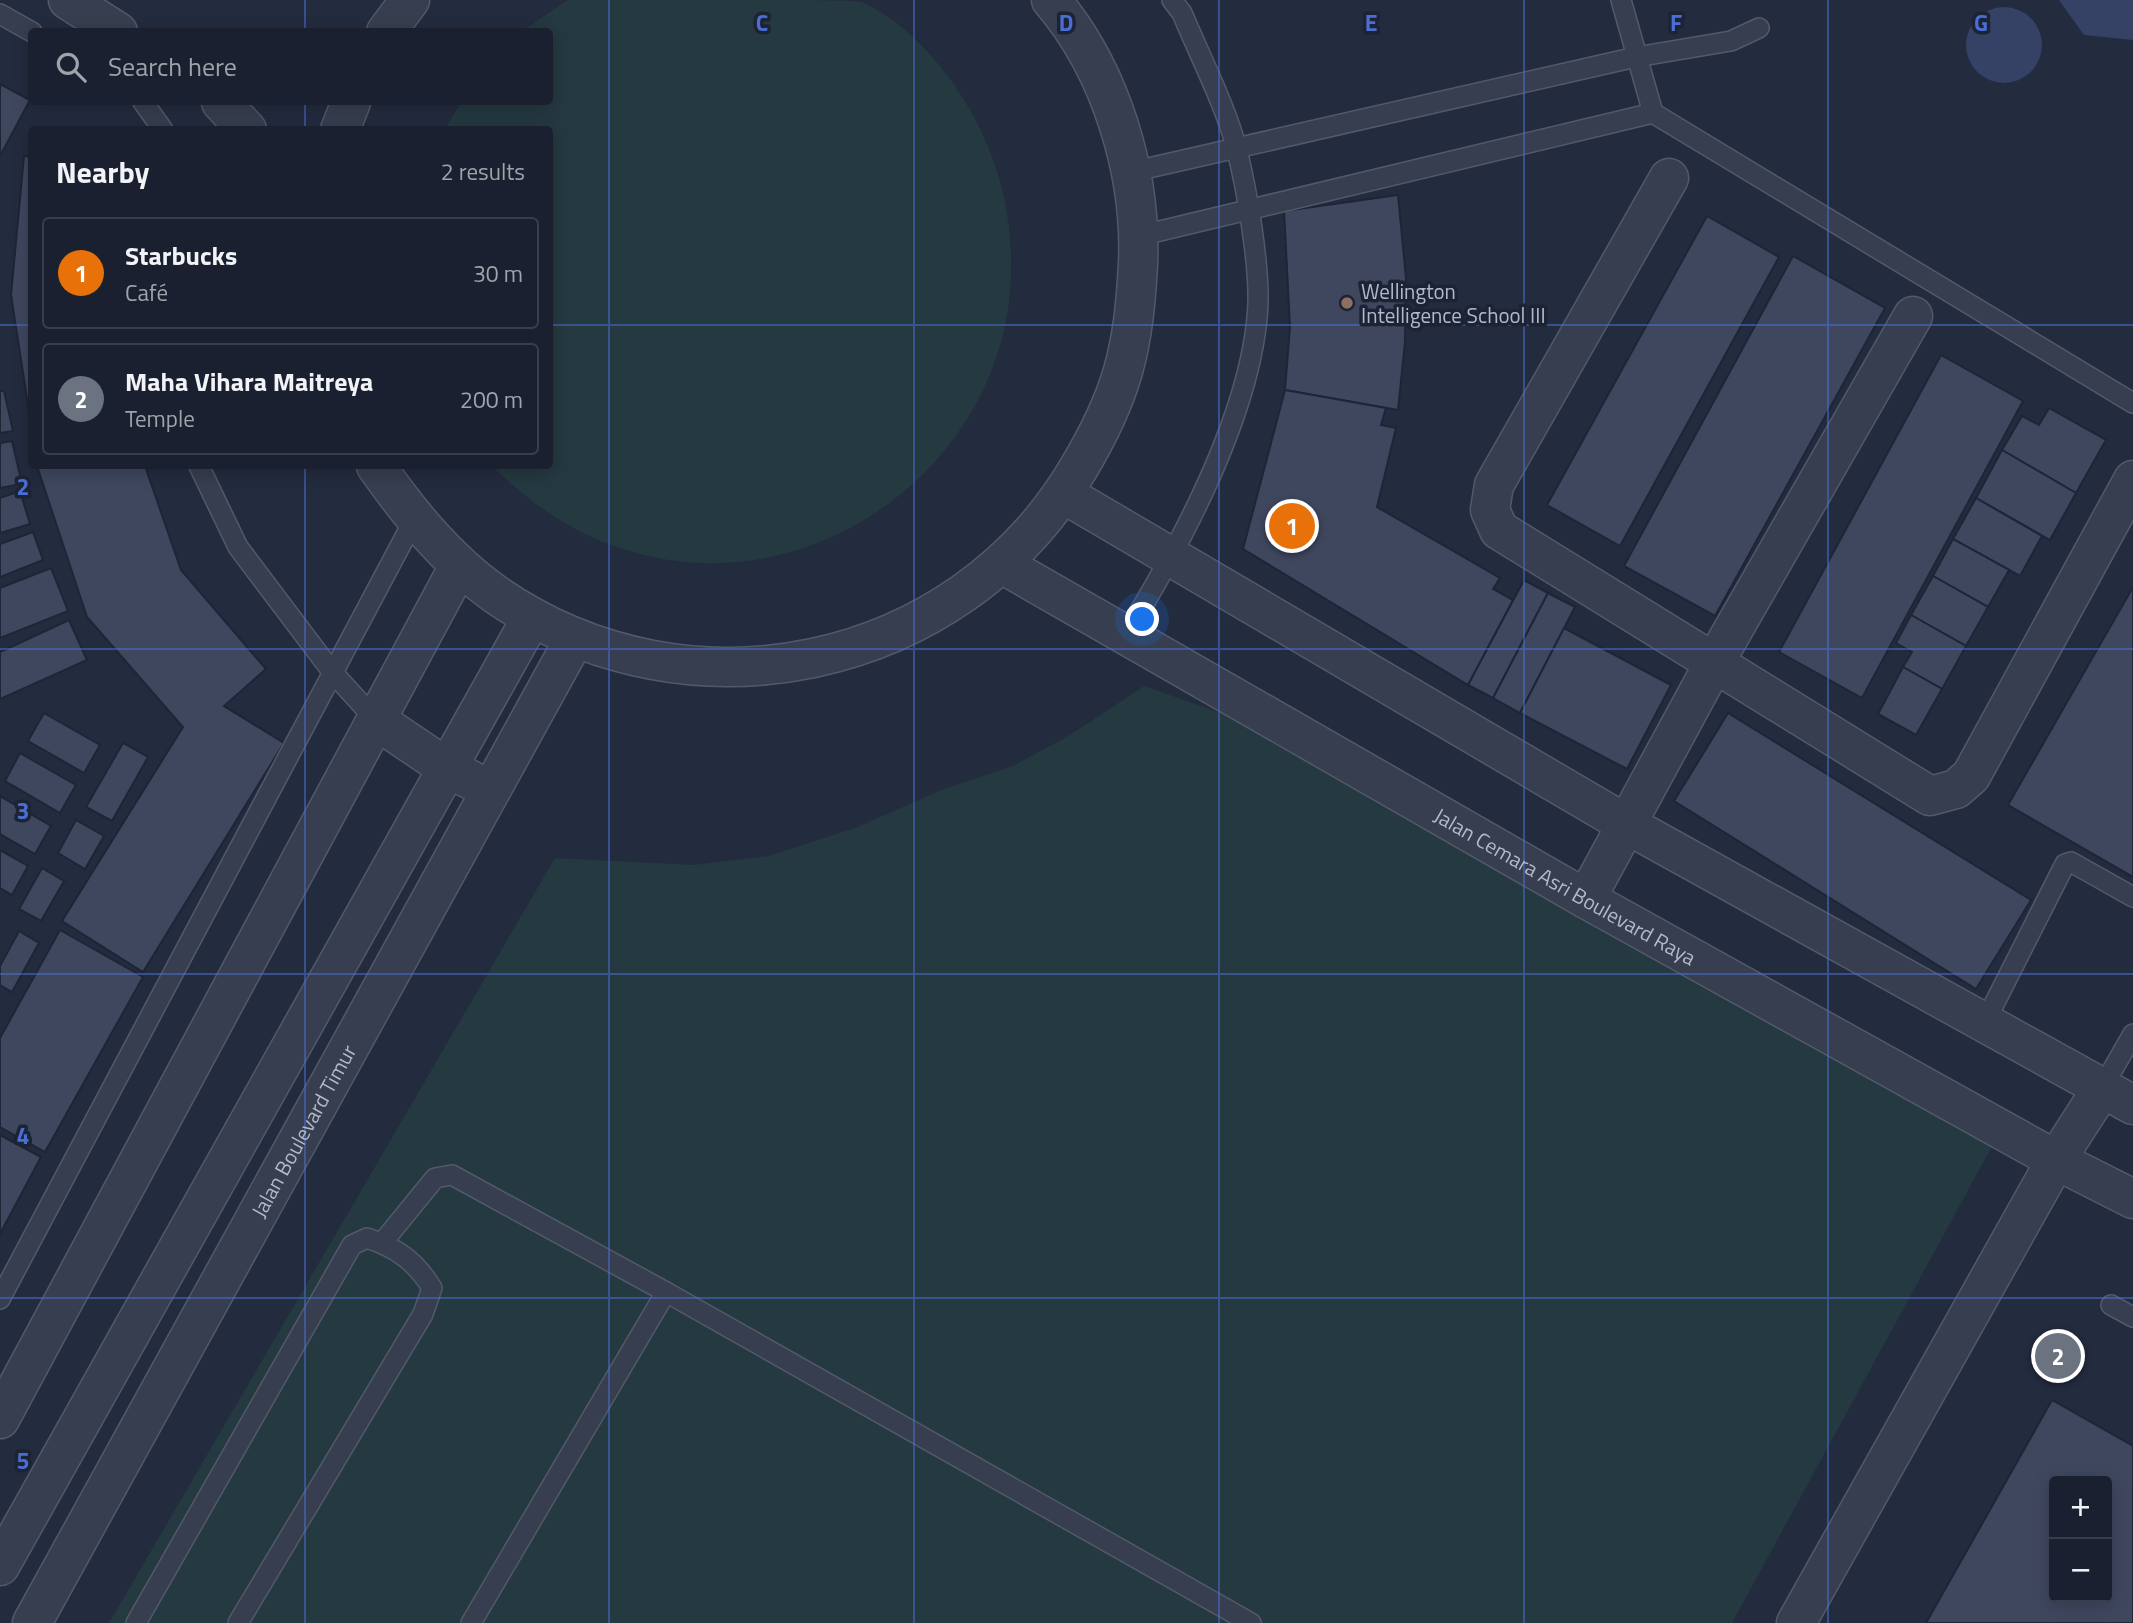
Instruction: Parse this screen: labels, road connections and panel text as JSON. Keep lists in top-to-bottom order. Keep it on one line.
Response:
{"streets":{"street":["Jalan Cemara Asri Boulevard Raya","Jalan Boulevard Timur"]},"places":["Wellington Intelligence School III"],"page":{"search":"Search here","heading":["Nearby","2 results"],"list":[{"mark":"1","name":"Starbucks","note":"Café","value":"30 m"},{"mark":"2","name":"Maha Vihara Maitreya","note":"Temple","value":"200 m"}],"pins":["1","2"],"map_buttons":["+","−"]},"grid":{"columns":["C","D","E","F","G"],"rows":["2","3","4","5"]}}
